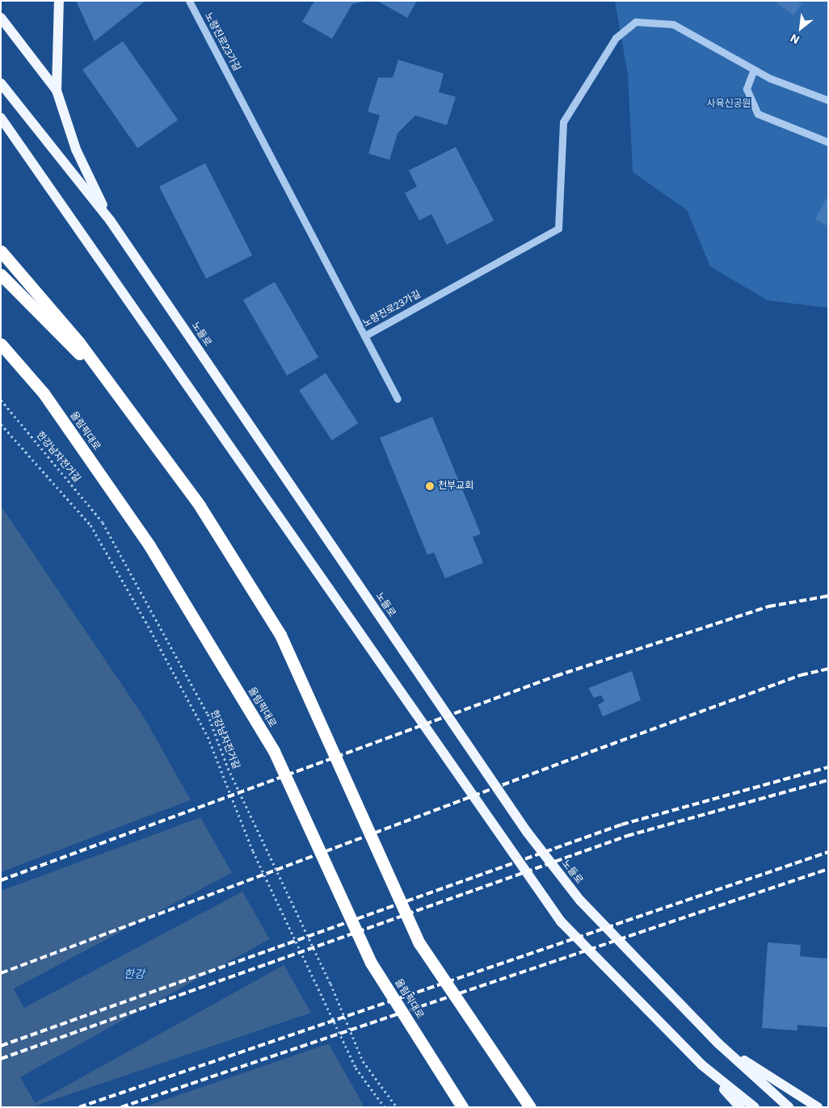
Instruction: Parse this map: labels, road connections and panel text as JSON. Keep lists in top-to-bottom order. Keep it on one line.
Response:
{"streets":{"highway":["올림픽대로"],"main road":["노들로"],"street":["노량진로23가길"],"path":["한강남자전거길"]},"water":["한강"],"parks":["사육신공원"],"places":["천부교회"],"north":"bottom left"}
